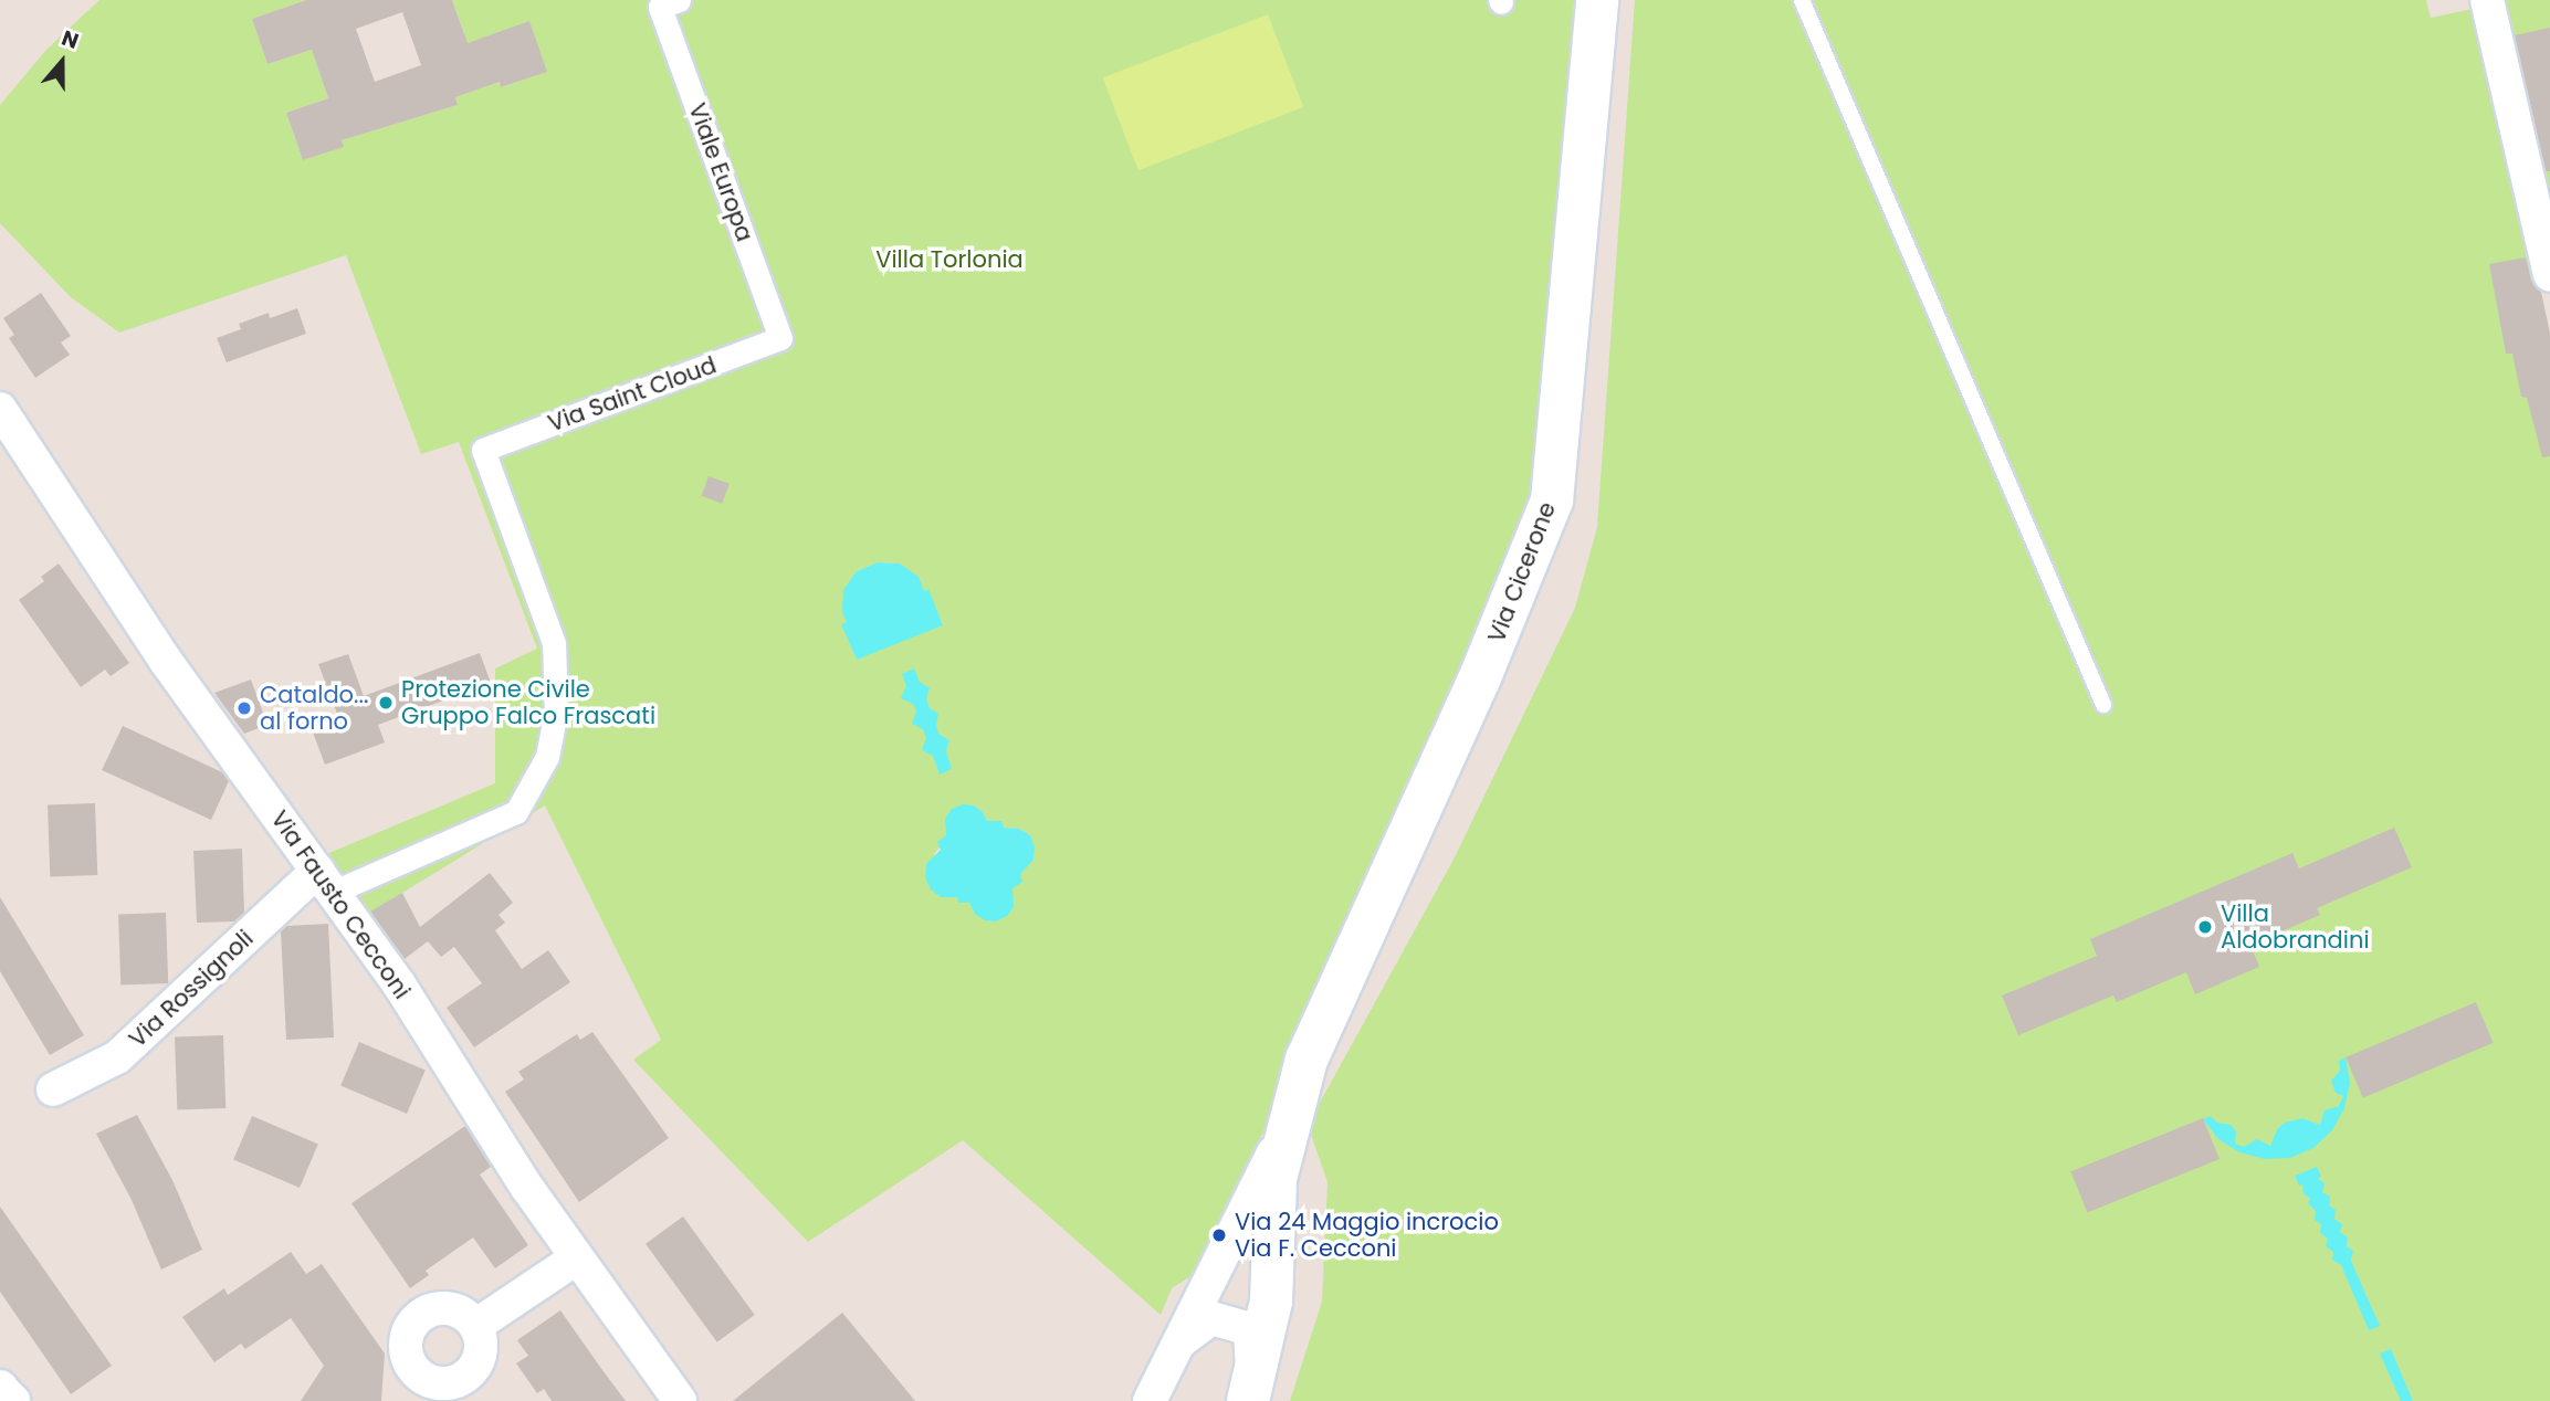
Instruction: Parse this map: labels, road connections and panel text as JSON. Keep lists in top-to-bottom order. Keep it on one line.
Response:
{"streets":{"main road":["Via Cicerone"],"street":["Viale Europa","Via Saint Cloud","Via Fausto Cecconi","Via Rossignoli"]},"crossings":[["Viale Europa","Via Saint Cloud"],["Via Saint Cloud","Via Fausto Cecconi"],["Via Saint Cloud","Via Rossignoli"],["Via Fausto Cecconi","Via Rossignoli"]],"parks":["Villa Torlonia"],"places":["Protezione Civile Gruppo Falco Frascati","Cataldo... al forno","Villa Aldobrandini","Via 24 Maggio incrocio Via F. Cecconi"],"north":"top"}
